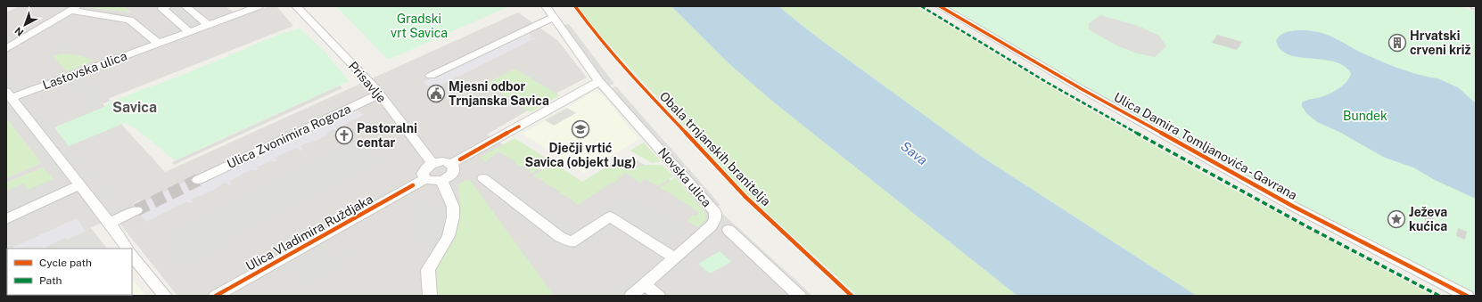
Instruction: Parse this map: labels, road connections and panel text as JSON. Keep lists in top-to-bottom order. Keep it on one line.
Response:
{"streets":{"street":["Lastovska ulica","Prisavlje","Ulica Zvonimira Rogoza","Ulica Damira Tomljanovića - Gavrana","Novska ulica","Ulica Vladimira Ruždjaka"],"cycle path":["Obala trnjanskih branitelja"]},"crossings":[["Prisavlje","Ulica Zvonimira Rogoza"]],"districts":["Savica"],"water":["Sava"],"parks":["Gradski vrt Savica","Bundek"],"places":{"building":["Hrvatski crveni križ"],"public building":["Mjesni odbor Trnjanska Savica"],"school or university":["Dječji vrtić Savica (objekt Jug)"],"church":["Pastoralni centar"],"place":["Ježeva kućica"]},"legend":["Cycle path","Path"],"north":"bottom left"}
